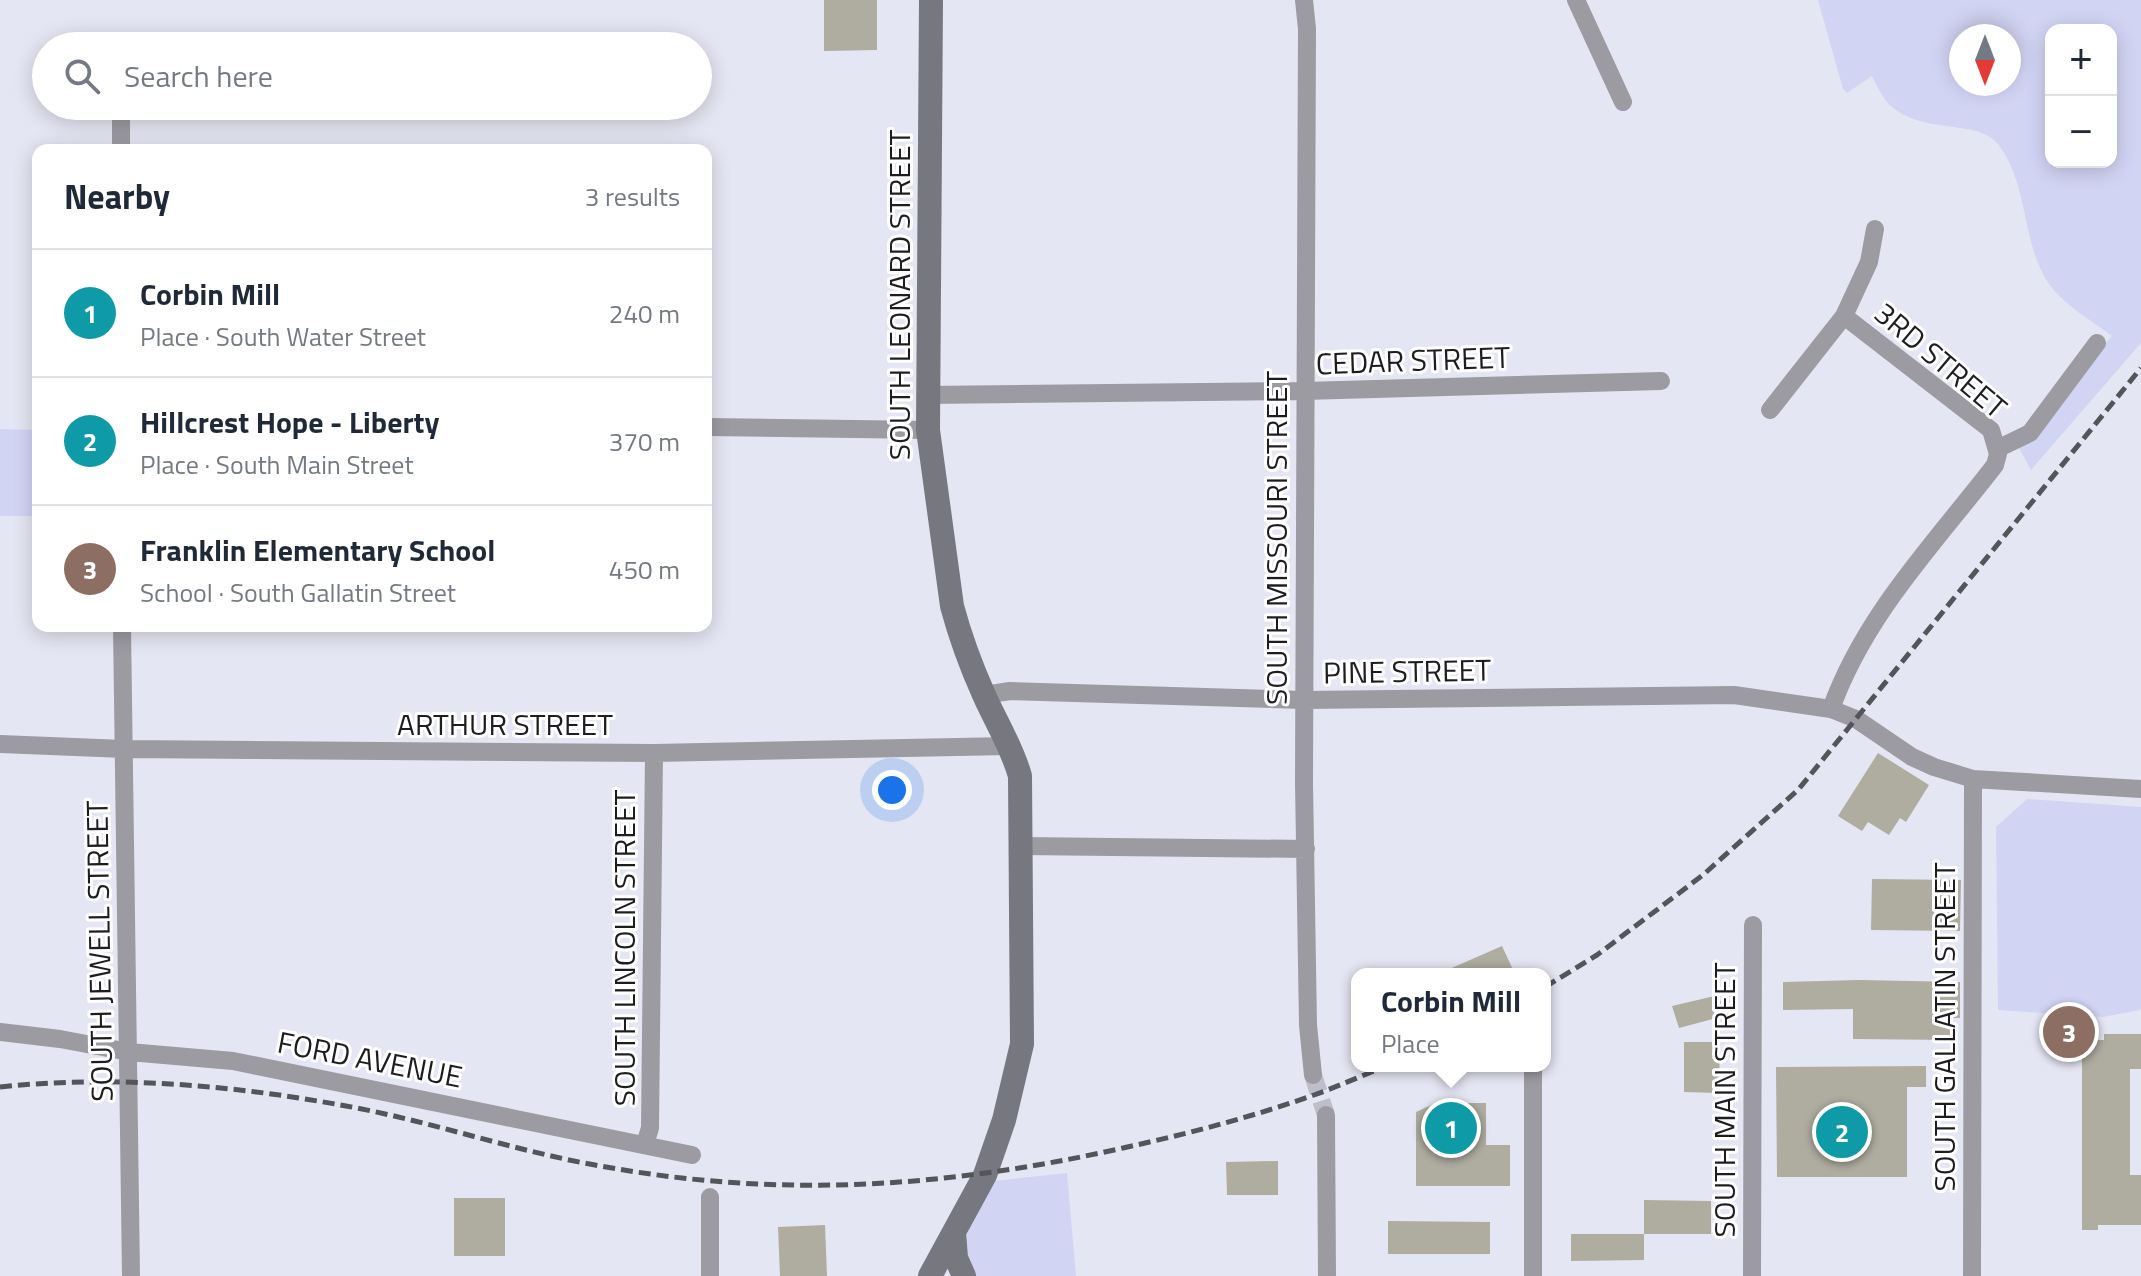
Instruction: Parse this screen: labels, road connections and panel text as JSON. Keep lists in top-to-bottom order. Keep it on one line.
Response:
{"streets":{"main road":["SOUTH LEONARD STREET"],"street":["CEDAR STREET","3RD STREET","SOUTH MISSOURI STREET","PINE STREET","ARTHUR STREET","SOUTH LINCOLN STREET","SOUTH JEWELL STREET","SOUTH GALLATIN STREET","FORD AVENUE","SOUTH MAIN STREET"]},"crossings":[["SOUTH LEONARD STREET","CEDAR STREET"],["SOUTH LEONARD STREET","PINE STREET"],["SOUTH LEONARD STREET","ARTHUR STREET"],["CEDAR STREET","SOUTH MISSOURI STREET"],["SOUTH MISSOURI STREET","PINE STREET"],["PINE STREET","SOUTH GALLATIN STREET"],["ARTHUR STREET","SOUTH LINCOLN STREET"],["ARTHUR STREET","SOUTH JEWELL STREET"],["SOUTH LINCOLN STREET","FORD AVENUE"],["SOUTH JEWELL STREET","FORD AVENUE"]],"north":"bottom","page":{"map_buttons":["+","−"],"search":"Search here","heading":["Nearby","3 results"],"list":[{"mark":"1","name":"Corbin Mill","note":"Place · South Water Street","value":"240 m"},{"mark":"2","name":"Hillcrest Hope - Liberty","note":"Place · South Main Street","value":"370 m"},{"mark":"3","name":"Franklin Elementary School","note":"School · South Gallatin Street","value":"450 m"}],"popup":["Corbin Mill","Place"],"pins":["3","1","2"]}}
